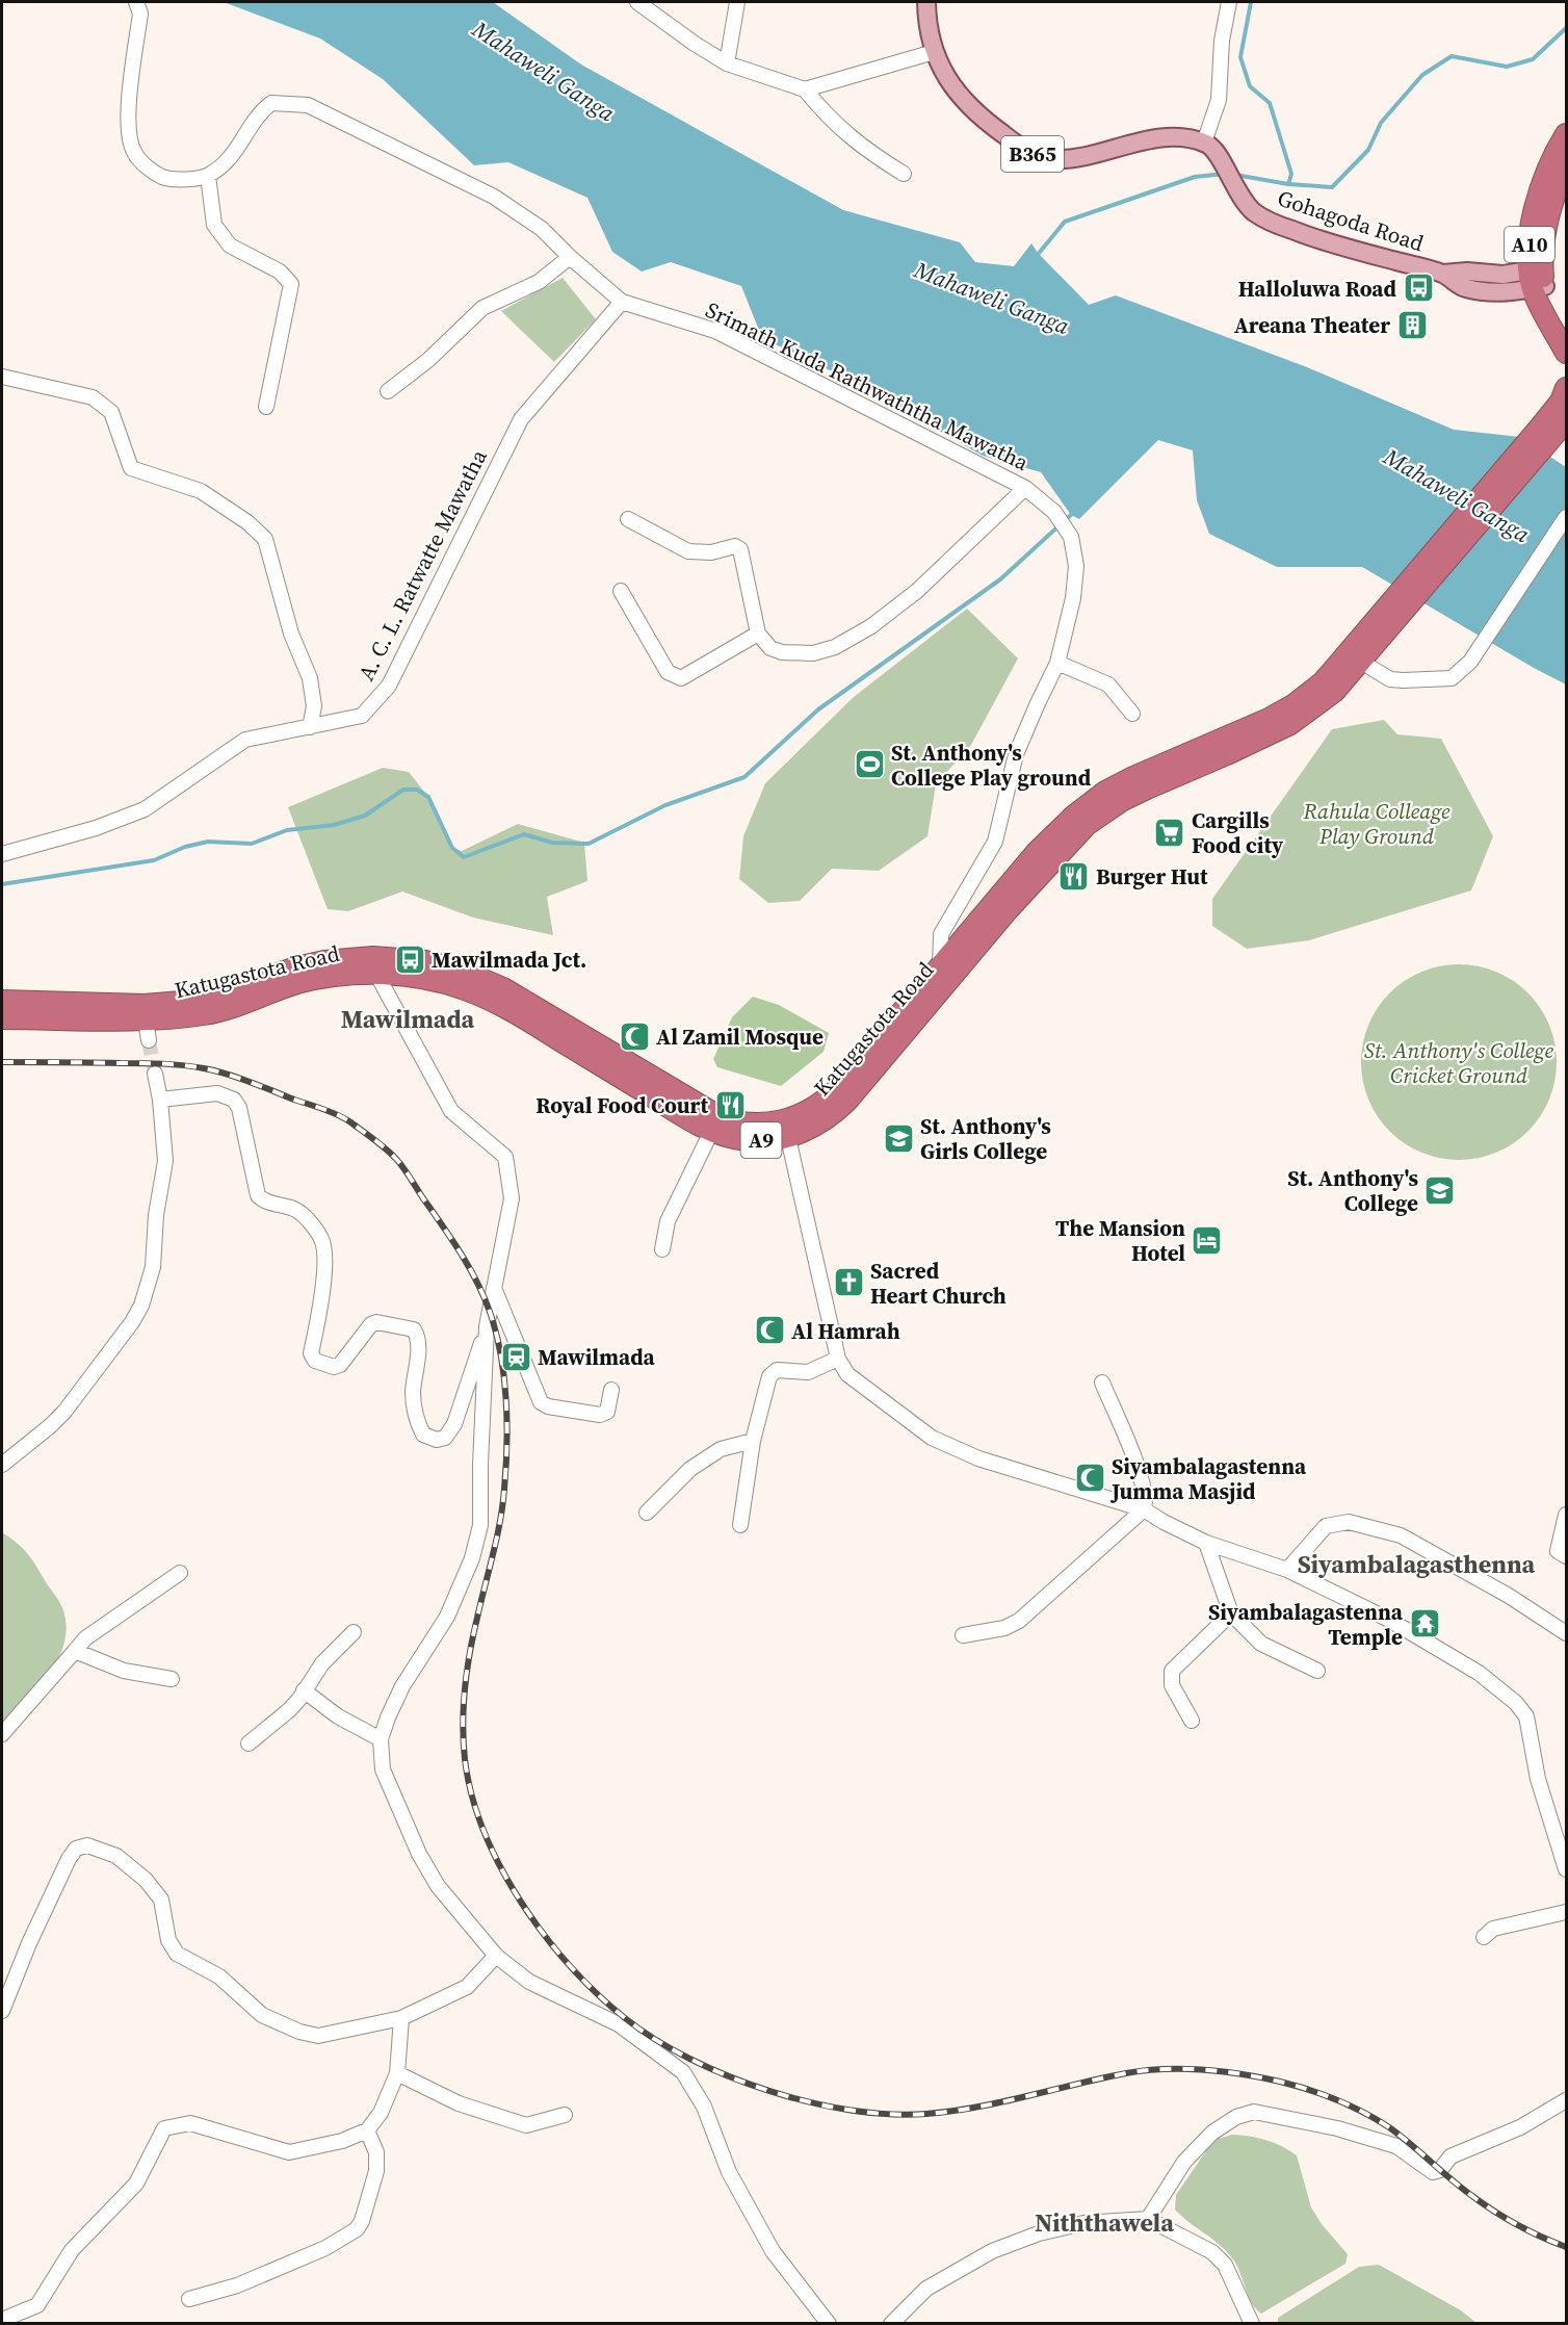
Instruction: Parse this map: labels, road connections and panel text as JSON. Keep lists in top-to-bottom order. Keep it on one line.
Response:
{"streets":{"highway":["A10","Katugastota Road","A9"],"main road":["B365","Gohagoda Road"],"street":["Srimath Kuda Rathwaththa Mawatha","A. C. L. Ratwatte Mawatha"]},"crossings":[["B365","Gohagoda Road"],["Gohagoda Road","A10"],["Srimath Kuda Rathwaththa Mawatha","A. C. L. Ratwatte Mawatha"],["Katugastota Road","A9"]],"districts":["Mawilmada","Siyambalagasthenna","Niththawela"],"water":["Mahaweli Ganga"],"parks":["Rahula Colleage Play Ground","St. Anthony's College Cricket Ground"],"places":{"bus stop":["Halloluwa Road","Mawilmada Jct."],"building":["Areana Theater"],"sports":["St. Anthony's College Play ground"],"supermarket":["Cargills Food city"],"restaurant":["Burger Hut","Royal Food Court"],"mosque":["Al Zamil Mosque","Al Hamrah","Siyambalagastenna Jumma Masjid"],"school or university":["St. Anthony's Girls College","St. Anthony's College"],"hotel":["The Mansion Hotel"],"church":["Sacred Heart Church"],"station":["Mawilmada"],"temple":["Siyambalagastenna Temple"]}}
